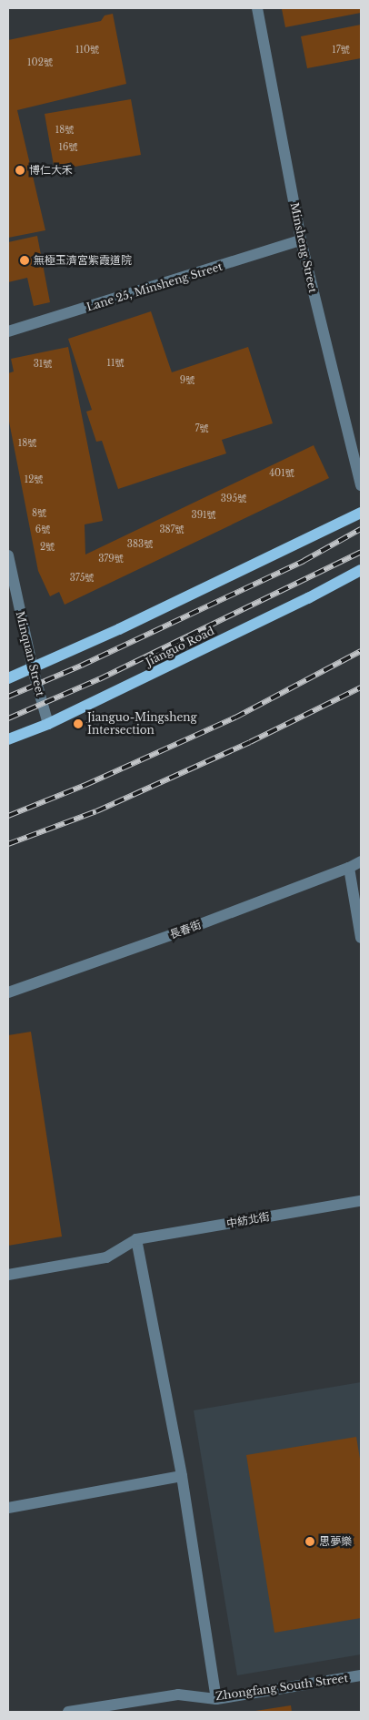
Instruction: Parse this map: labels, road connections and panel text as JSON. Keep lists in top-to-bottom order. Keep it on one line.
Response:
{"streets":{"main road":["Jianguo Road"],"street":["Minsheng Street","Lane 25, Minsheng Street","Minquan Street","長春街","中紡北街","Zhongfang South Street"]},"crossings":[["Minsheng Street","Lane 25, Minsheng Street"],["Jianguo Road","Minquan Street"]],"places":["博仁大禾","無極玉濟宮紫霞道院","Jianguo-Mingsheng Intersection","思夢樂"],"house_numbers":["110號","17號","102號","18號","16號","11號","31號","9號","7號","18號","401號","12號","395號","8號","391號","6號","387號","383號","2號","379號","375號"]}
